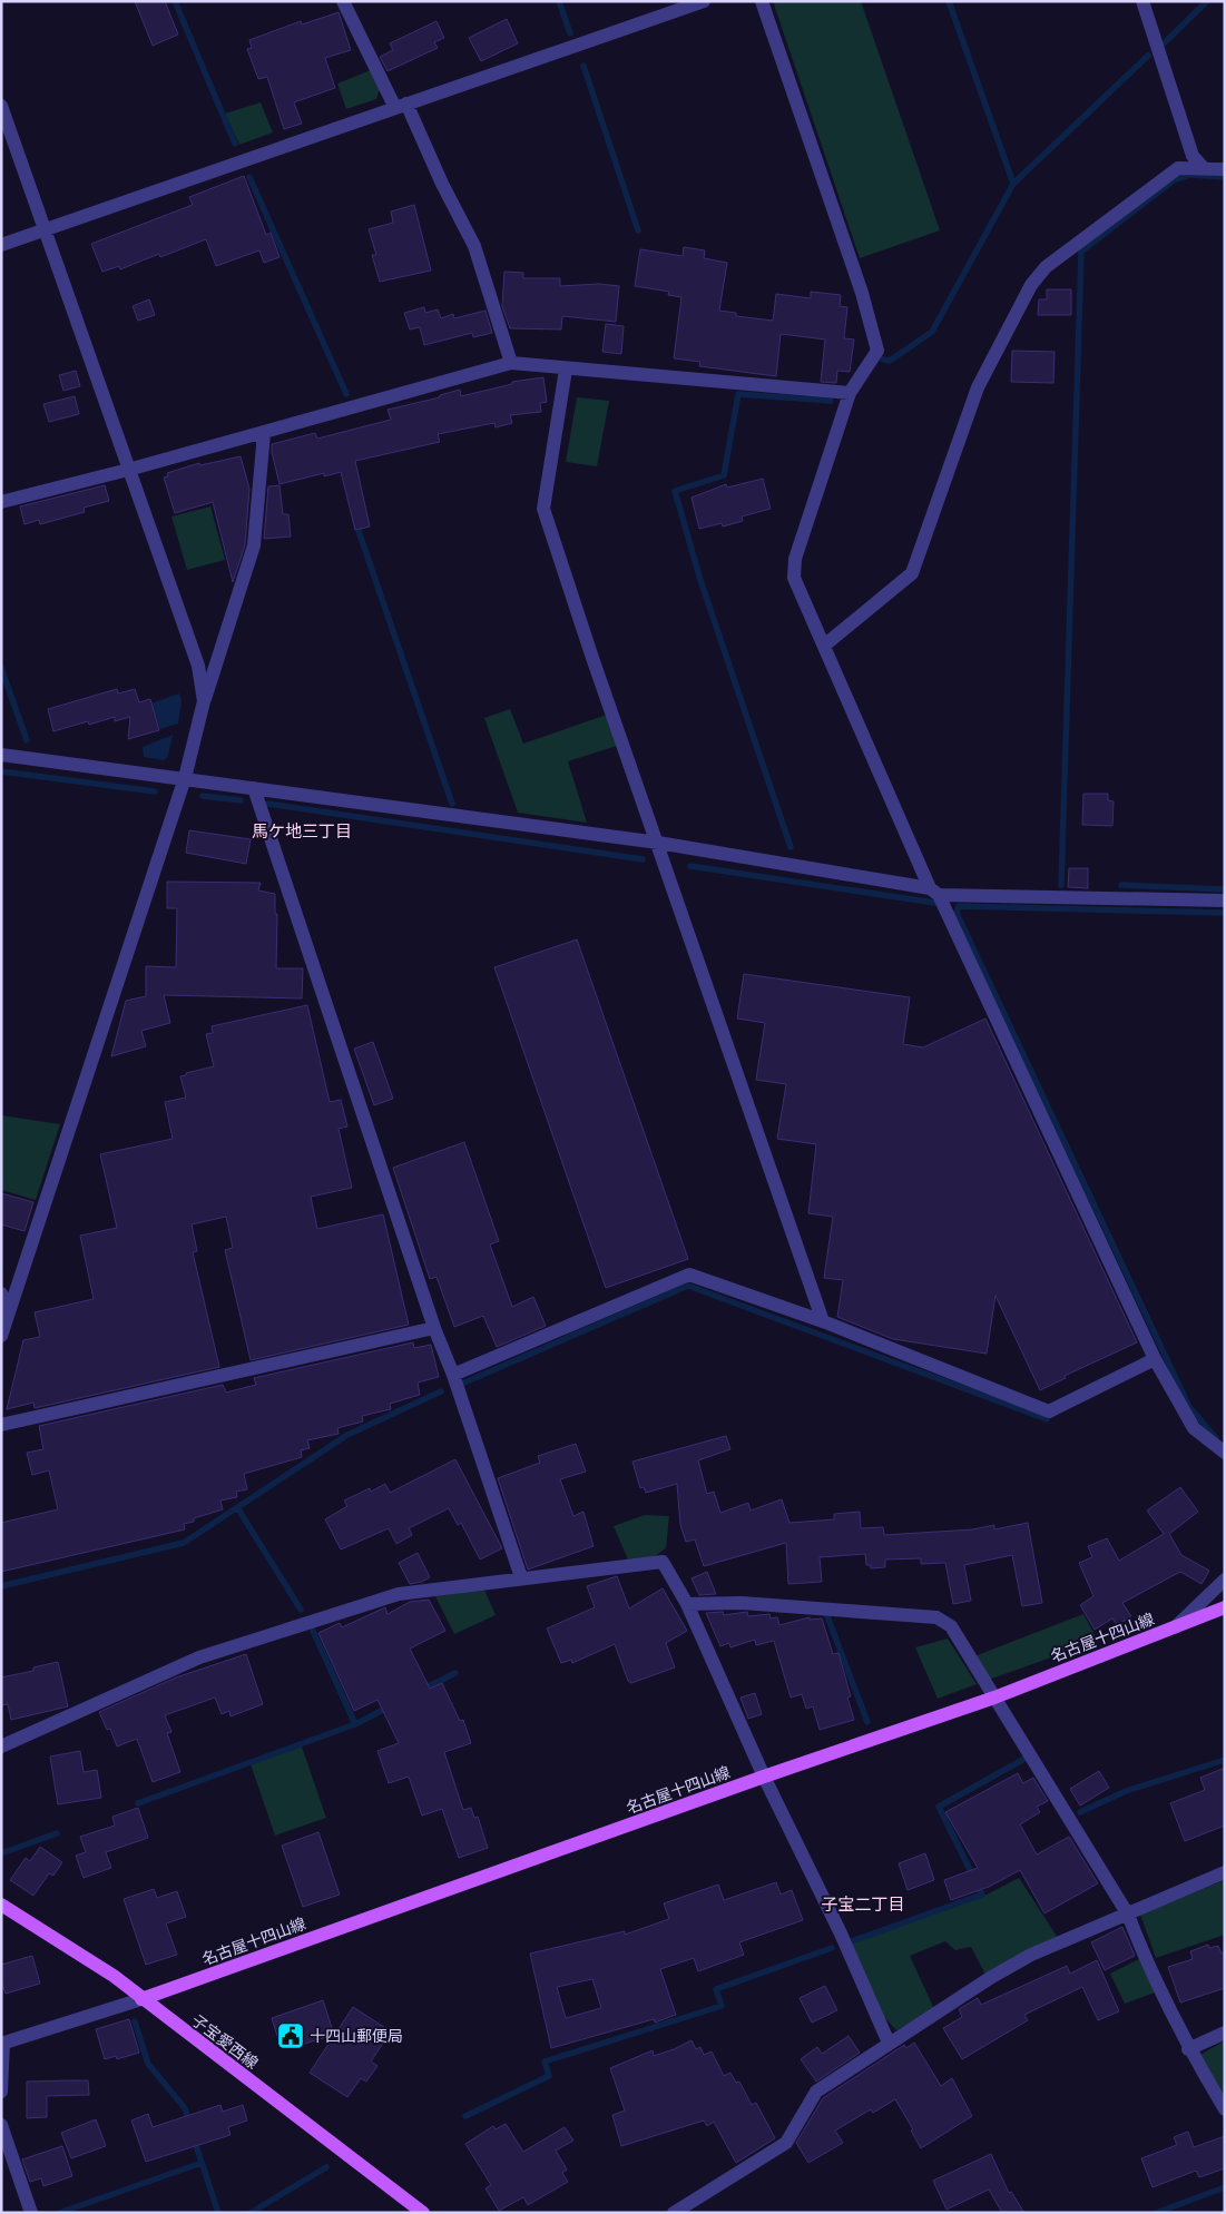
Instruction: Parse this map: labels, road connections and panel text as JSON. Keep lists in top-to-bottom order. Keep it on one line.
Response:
{"streets":{"main road":["名古屋十四山線","子宝愛西線"]},"crossings":[["名古屋十四山線","子宝愛西線"]],"districts":["馬ケ地三丁目","子宝二丁目"],"places":{"public building":["十四山郵便局"]}}
